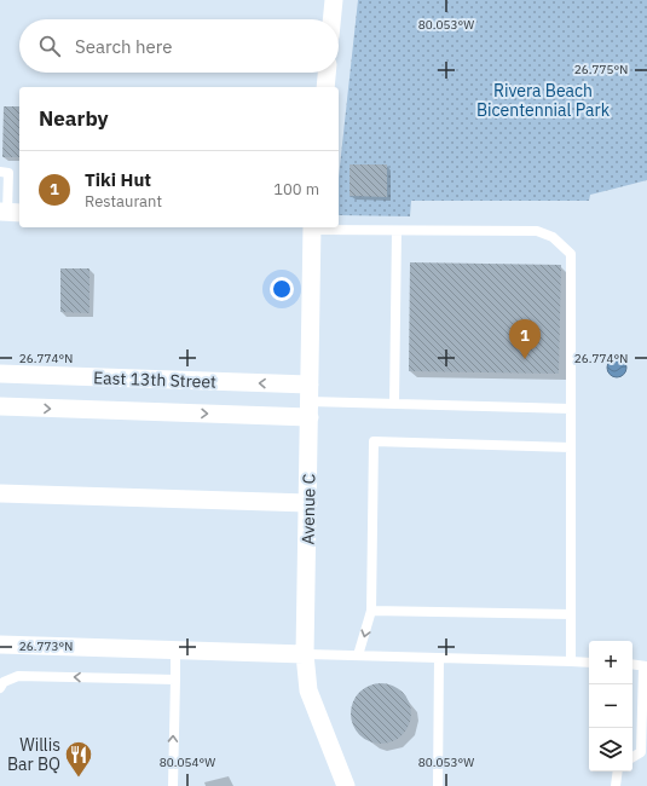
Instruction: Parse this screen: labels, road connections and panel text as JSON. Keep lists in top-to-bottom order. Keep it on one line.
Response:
{"streets":{"street":["East 13th Street","Avenue C"]},"crossings":[["East 13th Street","Avenue C"]],"parks":["Rivera Beach Bicentennial Park"],"places":{"restaurant":["Willis Bar BQ"]},"page":{"search":"Search here","heading":"Nearby","list":[{"mark":"1","name":"Tiki Hut","note":"Restaurant","value":"100 m"}],"pins":"1","map_buttons":["+","−"]},"coordinates":["80.053°W","26.775°N","26.774°N","26.773°N","80.054°W"]}
